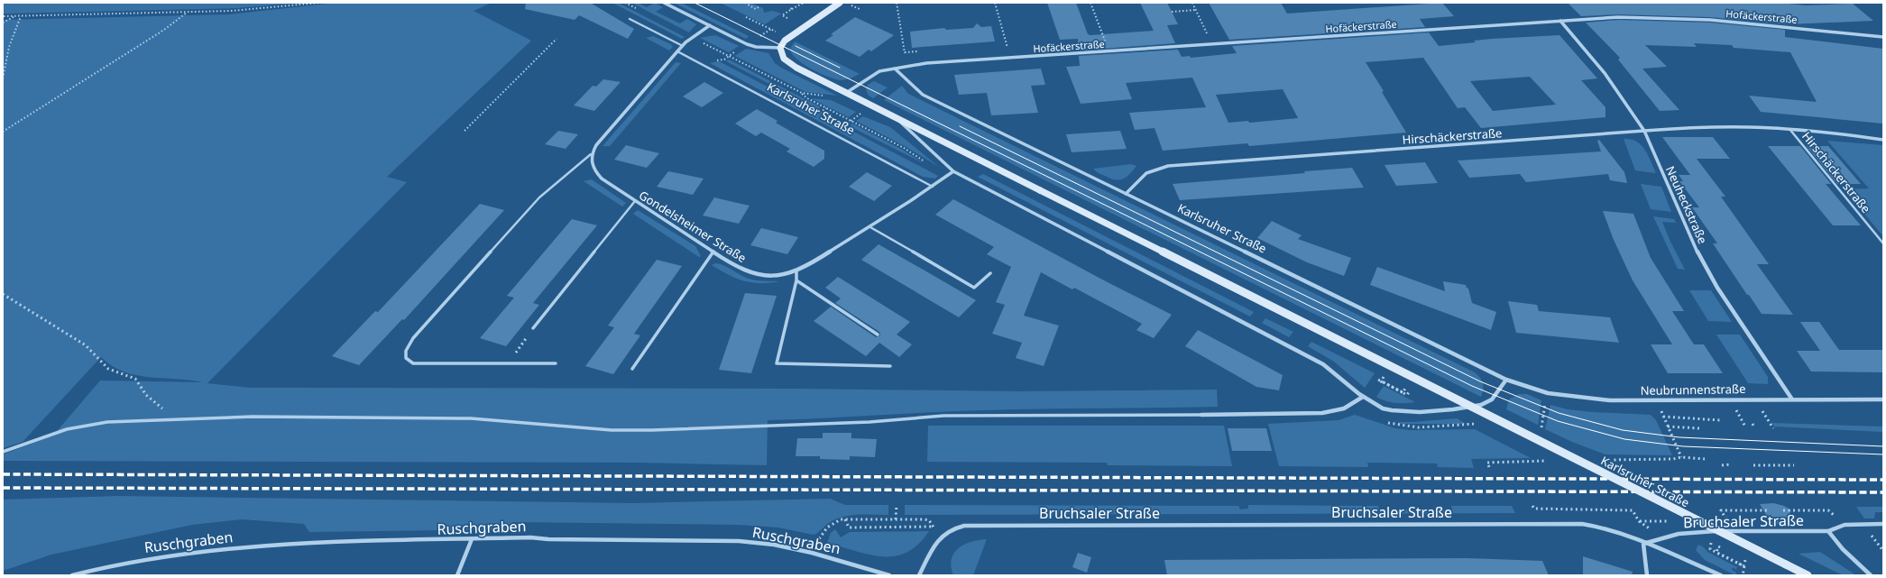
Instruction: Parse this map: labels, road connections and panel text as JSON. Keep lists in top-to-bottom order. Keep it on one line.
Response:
{"streets":{"street":["Hofäckerstraße","Karlsruher Straße","Hirschäckerstraße","Neuheckstraße","Gondelsheimer Straße","Neubrunnenstraße","Bruchsaler Straße","Ruschgraben"]},"crossings":[["Hofäckerstraße","Karlsruher Straße"],["Hofäckerstraße","Neuheckstraße"],["Karlsruher Straße","Hirschäckerstraße"],["Karlsruher Straße","Gondelsheimer Straße"],["Karlsruher Straße","Neubrunnenstraße"],["Hirschäckerstraße","Neuheckstraße"],["Neuheckstraße","Neubrunnenstraße"]]}
